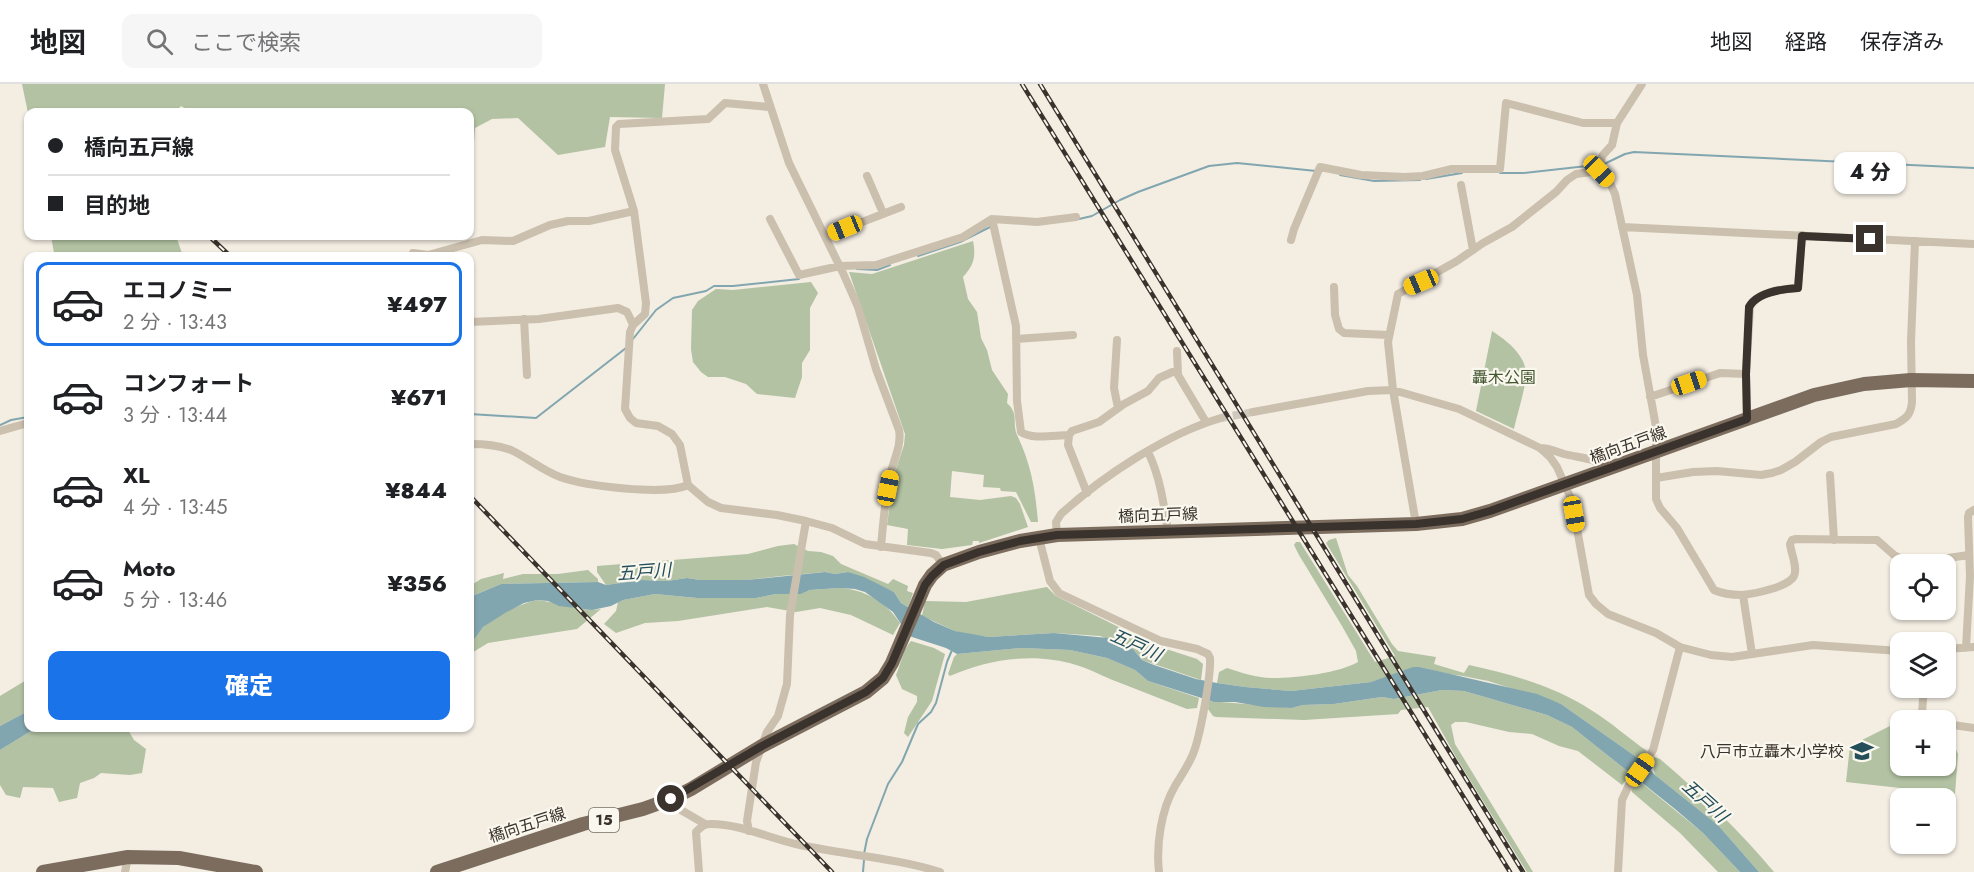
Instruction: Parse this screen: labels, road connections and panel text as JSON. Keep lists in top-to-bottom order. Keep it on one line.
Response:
{"streets":{"main road":["橋向五戸線","15"]},"water":["五戸川"],"parks":["轟木公園"],"places":{"school or university":["八戸市立轟木小学校"]},"page":{"header":"地図","search":"ここで検索","nav":["地図","経路","保存済み"],"banner":["橋向五戸線","目的地"],"bubble":"4 分","list":[{"name":"エコノミー","note":"2 分 · 13:43","value":"¥497"},{"name":"コンフォート","note":"3 分 · 13:44","value":"¥671"},{"name":"XL","note":"4 分 · 13:45","value":"¥844"},{"name":"Moto","note":"5 分 · 13:46","value":"¥356"}],"map_buttons":["+","−"],"buttons":"確定"}}
